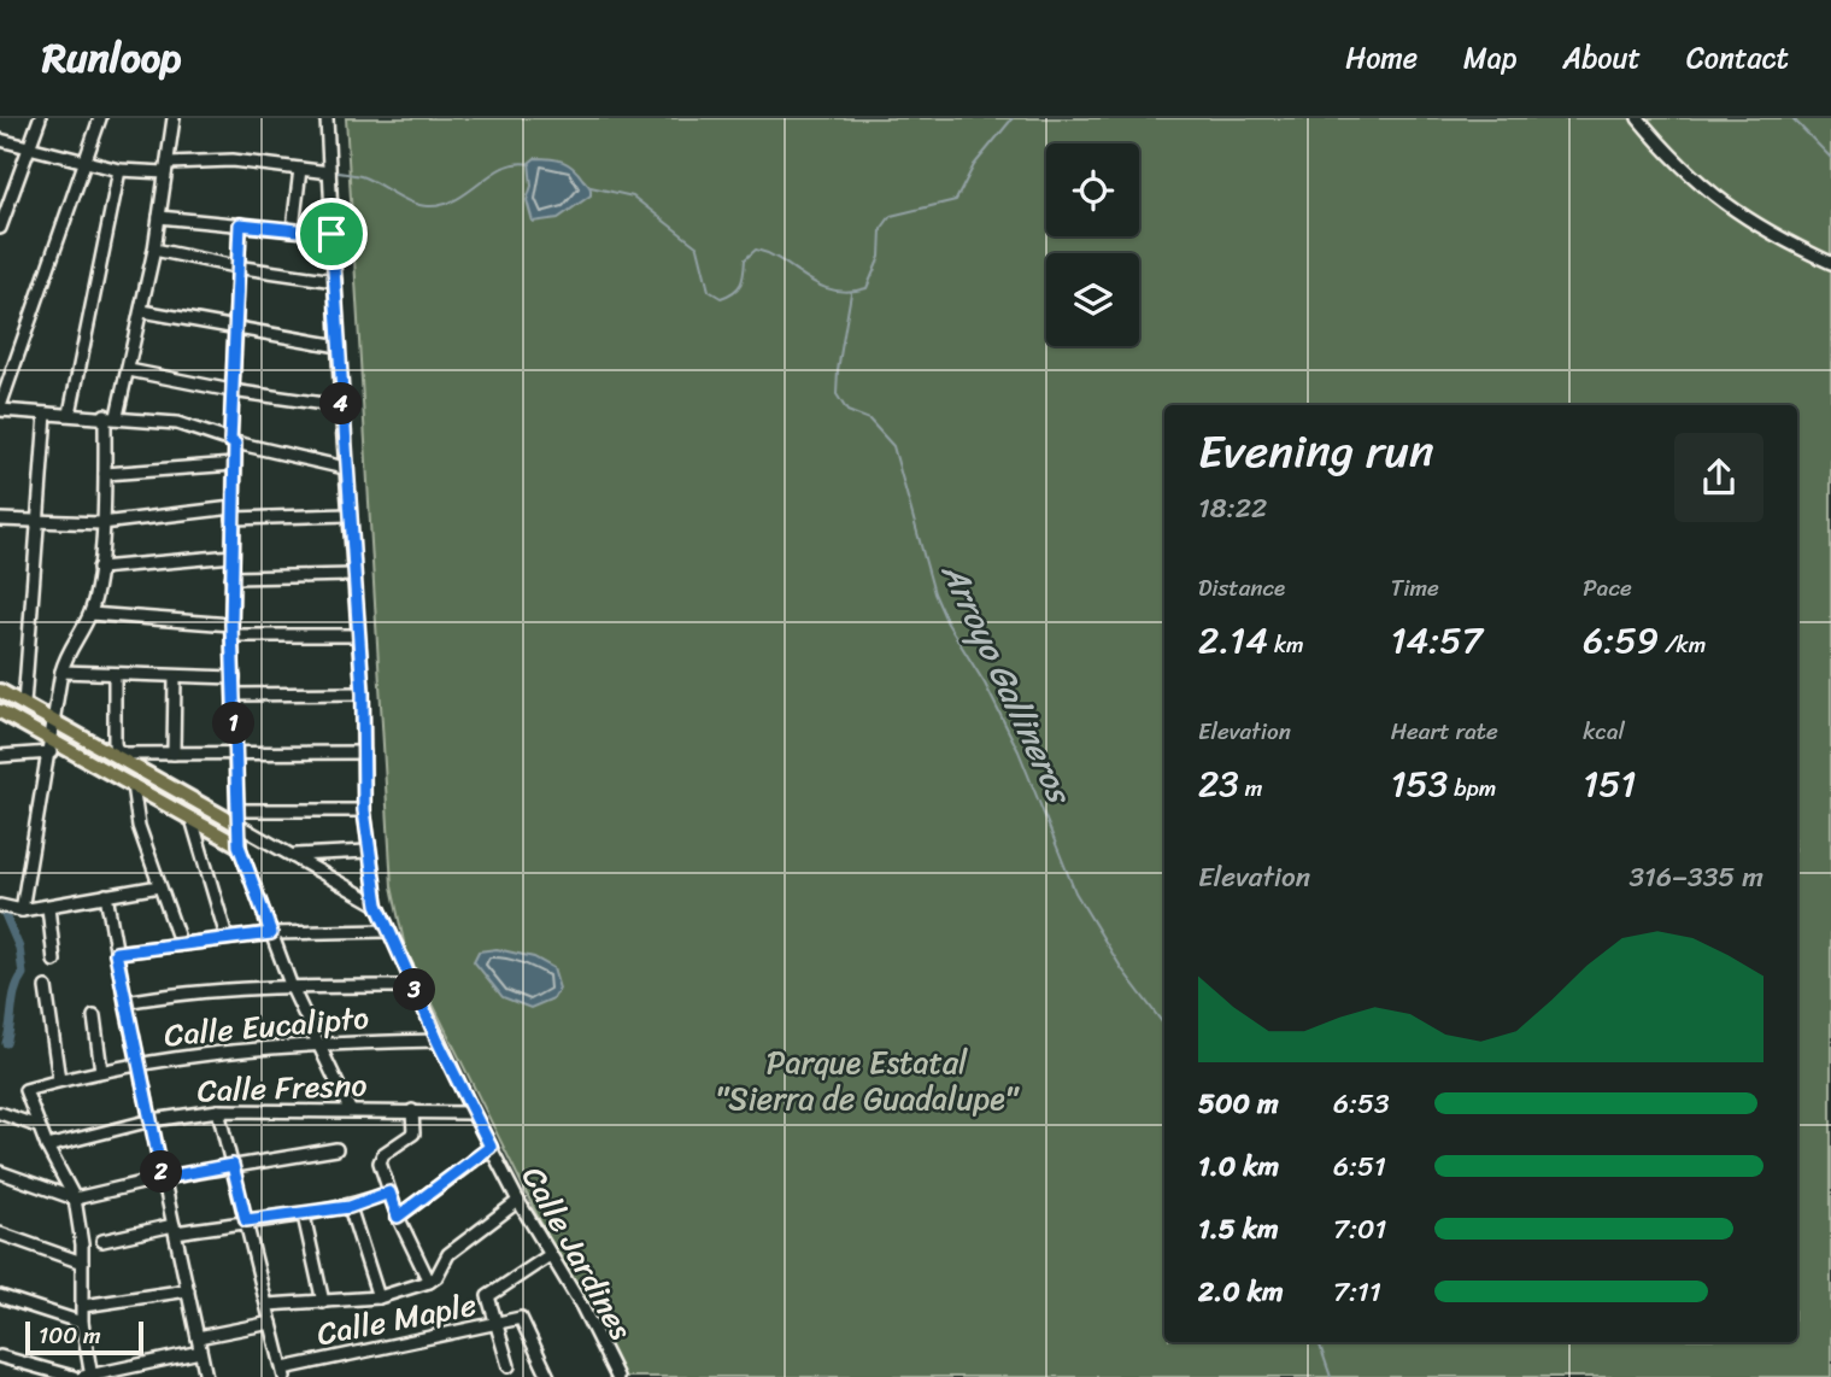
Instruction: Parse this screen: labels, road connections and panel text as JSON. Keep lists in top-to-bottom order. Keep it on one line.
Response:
{"streets":{"street":["Calle Eucalipto","Calle Fresno","Calle Jardines","Calle Maple"]},"crossings":[["Calle Eucalipto","Calle Jardines"],["Calle Fresno","Calle Jardines"]],"water":["Arroyo Gallineros"],"parks":["Parque Estatal \"Sierra de Guadalupe\""],"scale_bar":"100 m","page":{"header":"Runloop","nav":["Home","Map","About","Contact"],"pins":["4","1","3","2"],"heading":["Evening run","18:22"],"stats":[["Distance","2.14 km"],["Time","14:57"],["Pace","6:59 /km"],["Elevation","23 m"],["Heart rate","153 bpm"],["kcal","151"]],"chart":["Elevation","316–335 m"],"list":[{"name":"500 m","note":"6:53"},{"name":"1.0 km","note":"6:51"},{"name":"1.5 km","note":"7:01"},{"name":"2.0 km","note":"7:11"}],"scale":"100 m"}}
